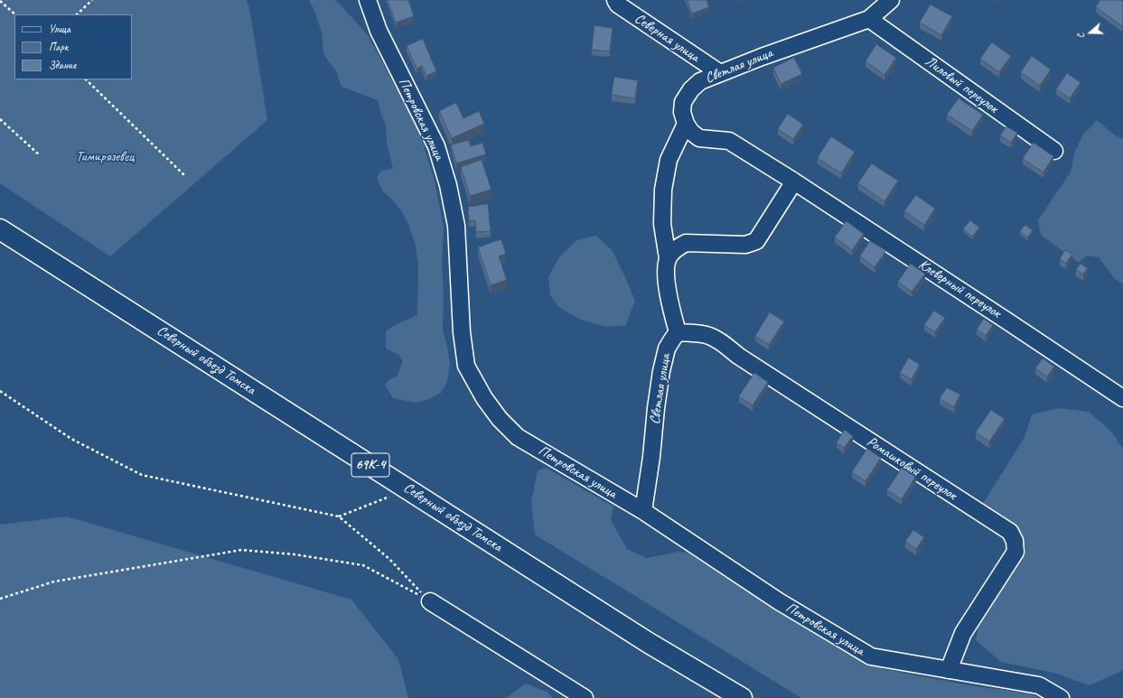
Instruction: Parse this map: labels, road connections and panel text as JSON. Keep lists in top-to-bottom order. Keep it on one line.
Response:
{"streets":{"main road":["Северный объезд Томска","69К-4"],"street":["Северная улица","Светлая улица","Лиловый переулок","Петровская улица","Клеверный переулок","Ромашковый переулок"]},"crossings":[["Северная улица","Светлая улица"],["Светлая улица","Лиловый переулок"],["Светлая улица","Петровская улица"],["Светлая улица","Ромашковый переулок"],["Петровская улица","Ромашковый переулок"]],"parks":["Тимирязевец"],"legend":["Улица","Парк","Здание"],"north":"left"}
